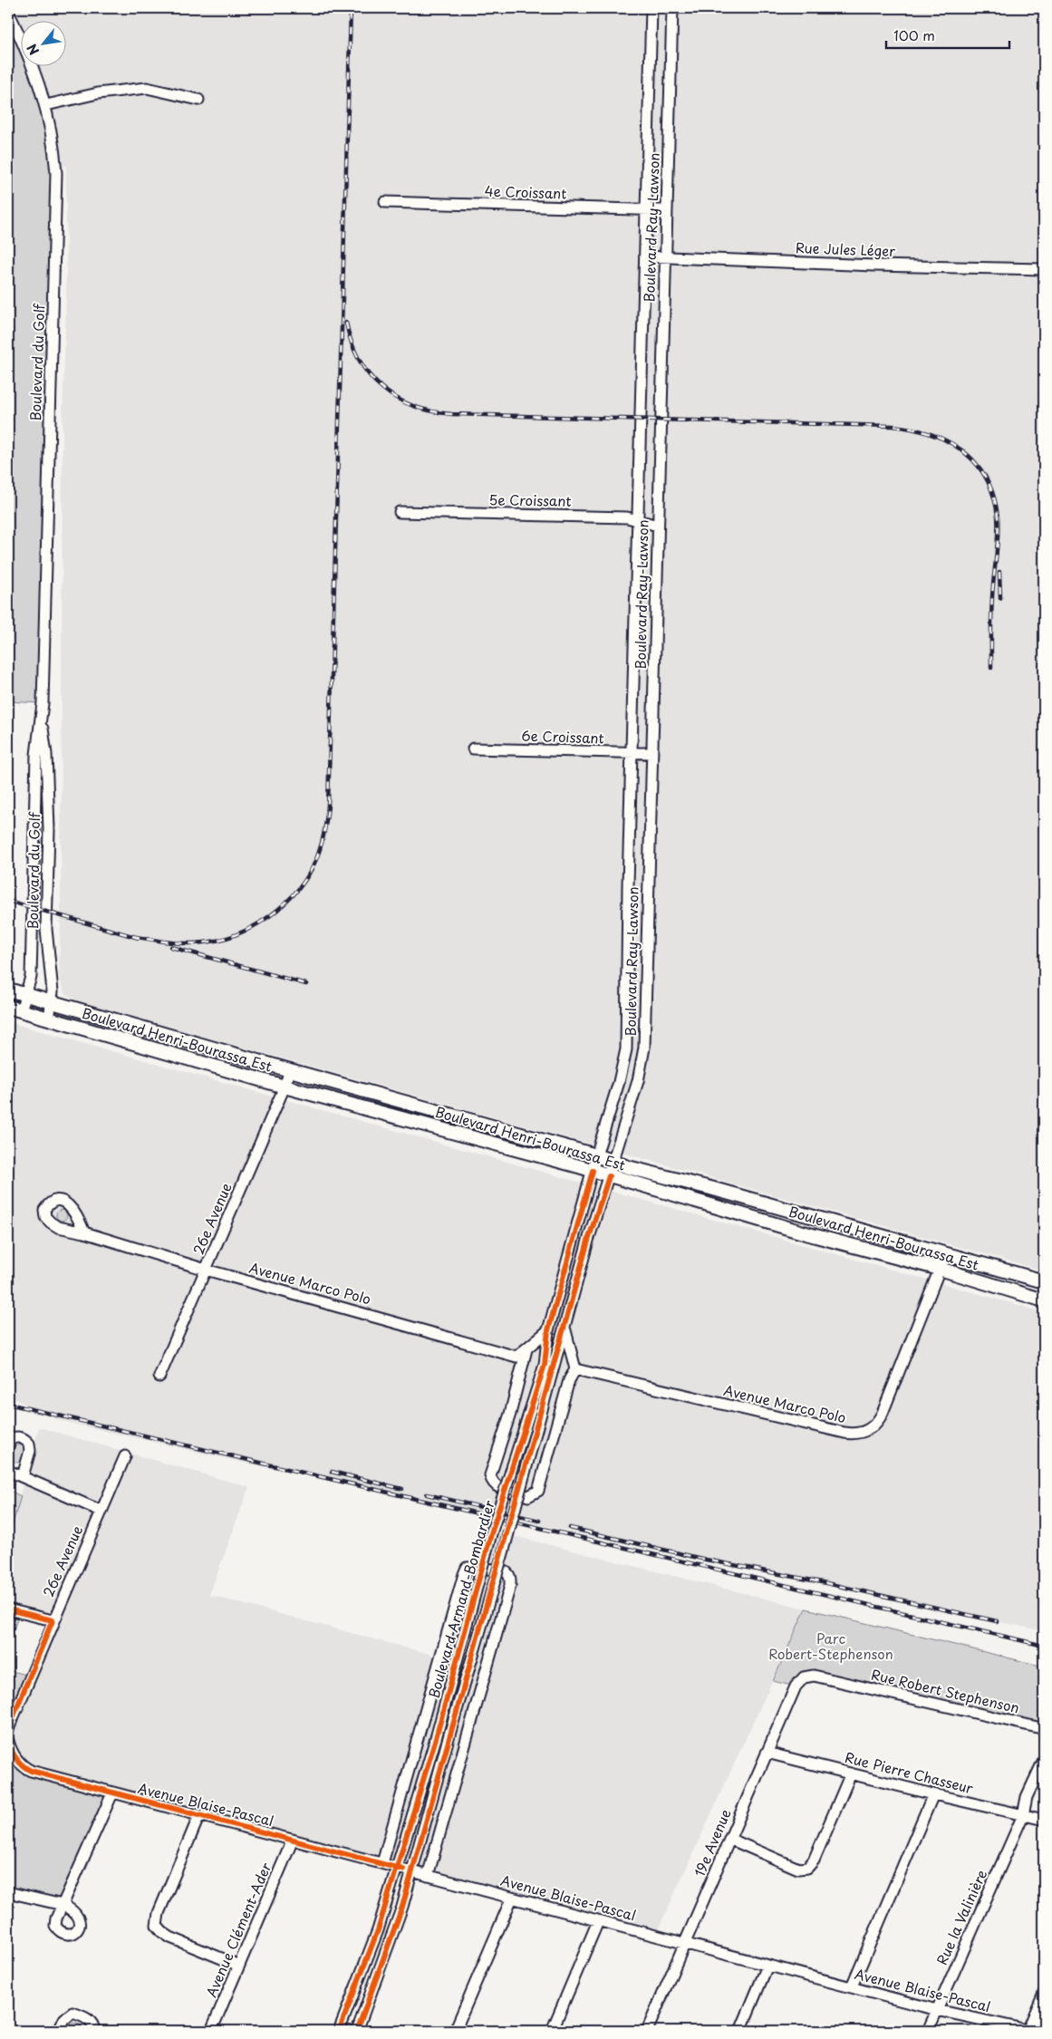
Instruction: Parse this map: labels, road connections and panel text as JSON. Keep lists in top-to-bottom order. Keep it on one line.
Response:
{"streets":{"main road":["Boulevard Henri-Bourassa Est"],"street":["4e Croissant","Boulevard Ray-Lawson","Rue Jules Léger","Boulevard du Golf","5e Croissant","6e Croissant","26e Avenue","Avenue Marco Polo","Boulevard Armand-Bombardier","Rue Robert Stephenson","Rue Pierre Chasseur","Avenue Blaise-Pascal","19e Avenue","Rue la Valinière","Avenue Clément-Ader"]},"crossings":[["4e Croissant","Boulevard Ray-Lawson"],["Boulevard Ray-Lawson","Rue Jules Léger"],["Boulevard Ray-Lawson","5e Croissant"],["Boulevard Ray-Lawson","6e Croissant"],["Boulevard Ray-Lawson","Boulevard Henri-Bourassa Est"],["Boulevard Ray-Lawson","Boulevard Armand-Bombardier"],["Boulevard du Golf","Boulevard Henri-Bourassa Est"],["Boulevard Henri-Bourassa Est","26e Avenue"],["Boulevard Henri-Bourassa Est","Avenue Marco Polo"],["Boulevard Henri-Bourassa Est","Boulevard Armand-Bombardier"],["26e Avenue","Avenue Marco Polo"],["Avenue Marco Polo","Boulevard Armand-Bombardier"],["Boulevard Armand-Bombardier","Avenue Blaise-Pascal"],["Rue Robert Stephenson","19e Avenue"],["Rue Pierre Chasseur","19e Avenue"],["Rue Pierre Chasseur","Rue la Valinière"],["Avenue Blaise-Pascal","19e Avenue"],["Avenue Blaise-Pascal","Rue la Valinière"],["Avenue Blaise-Pascal","Avenue Clément-Ader"]],"parks":["Parc Robert-Stephenson"],"scale_bar":"100 m","north":"bottom left"}
